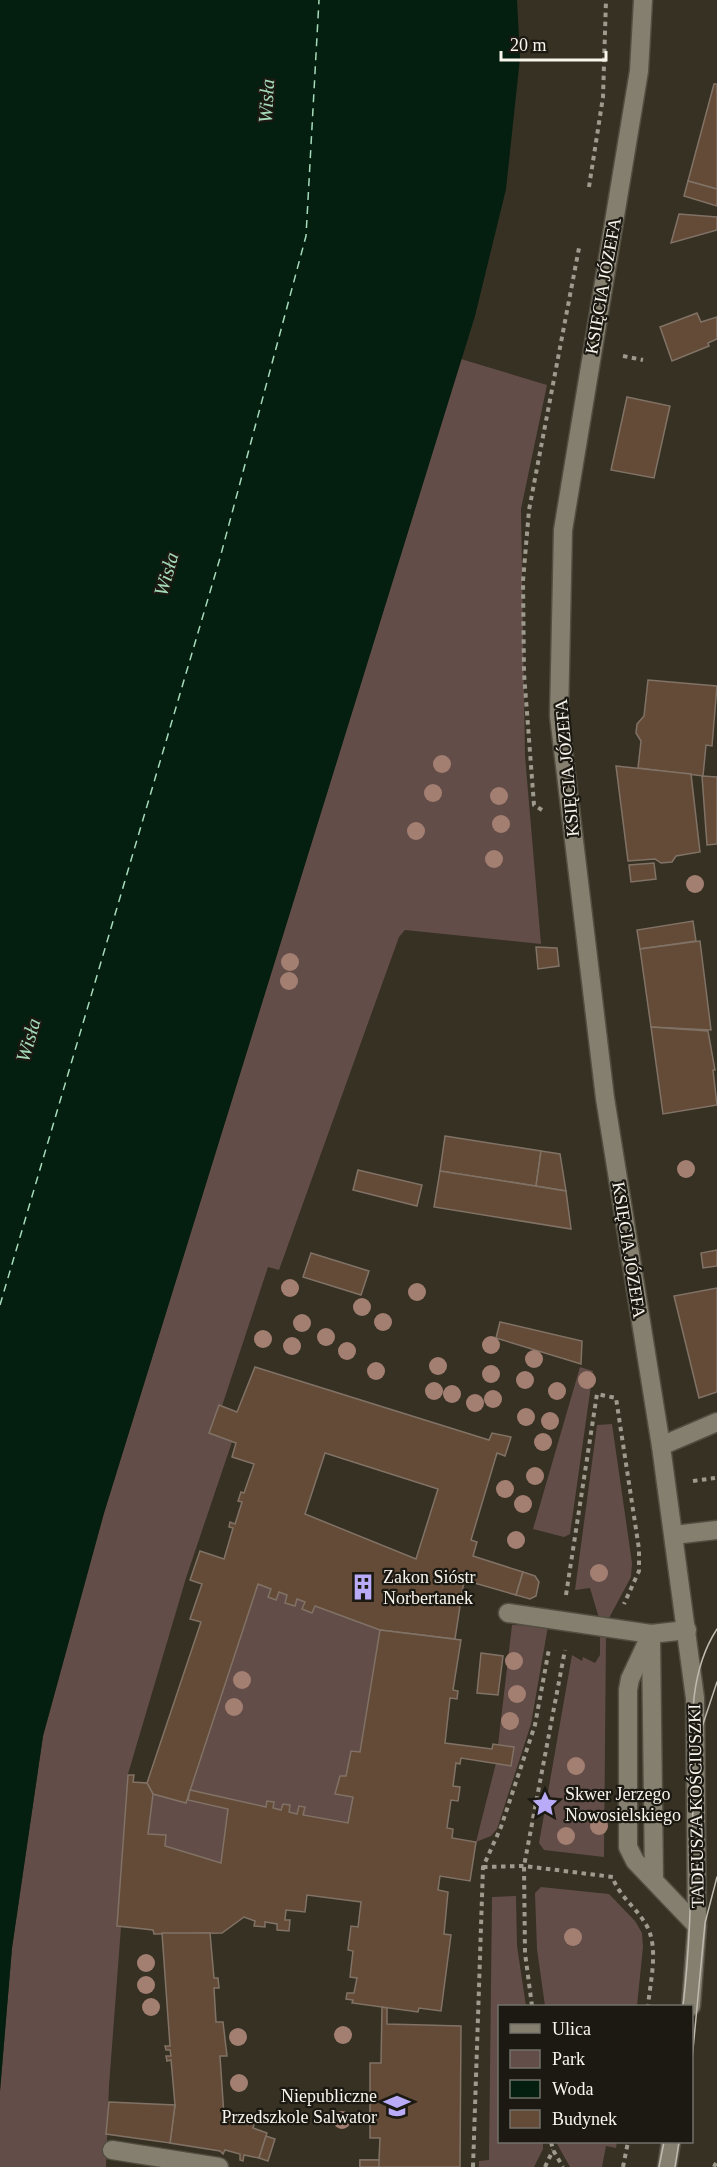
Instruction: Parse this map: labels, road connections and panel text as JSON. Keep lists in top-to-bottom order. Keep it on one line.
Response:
{"streets":{"street":["KSIĘCIA JÓZEFA","TADEUSZA KOŚCIUSZKI"]},"crossings":[["KSIĘCIA JÓZEFA","TADEUSZA KOŚCIUSZKI"]],"water":["Wisła"],"places":{"building":["Zakon Sióstr Norbertanek"],"place":["Skwer Jerzego Nowosielskiego"],"school or university":["Niepubliczne Przedszkole Salwator"]},"legend":["Ulica","Park","Woda","Budynek"],"scale_bar":"20 m"}
